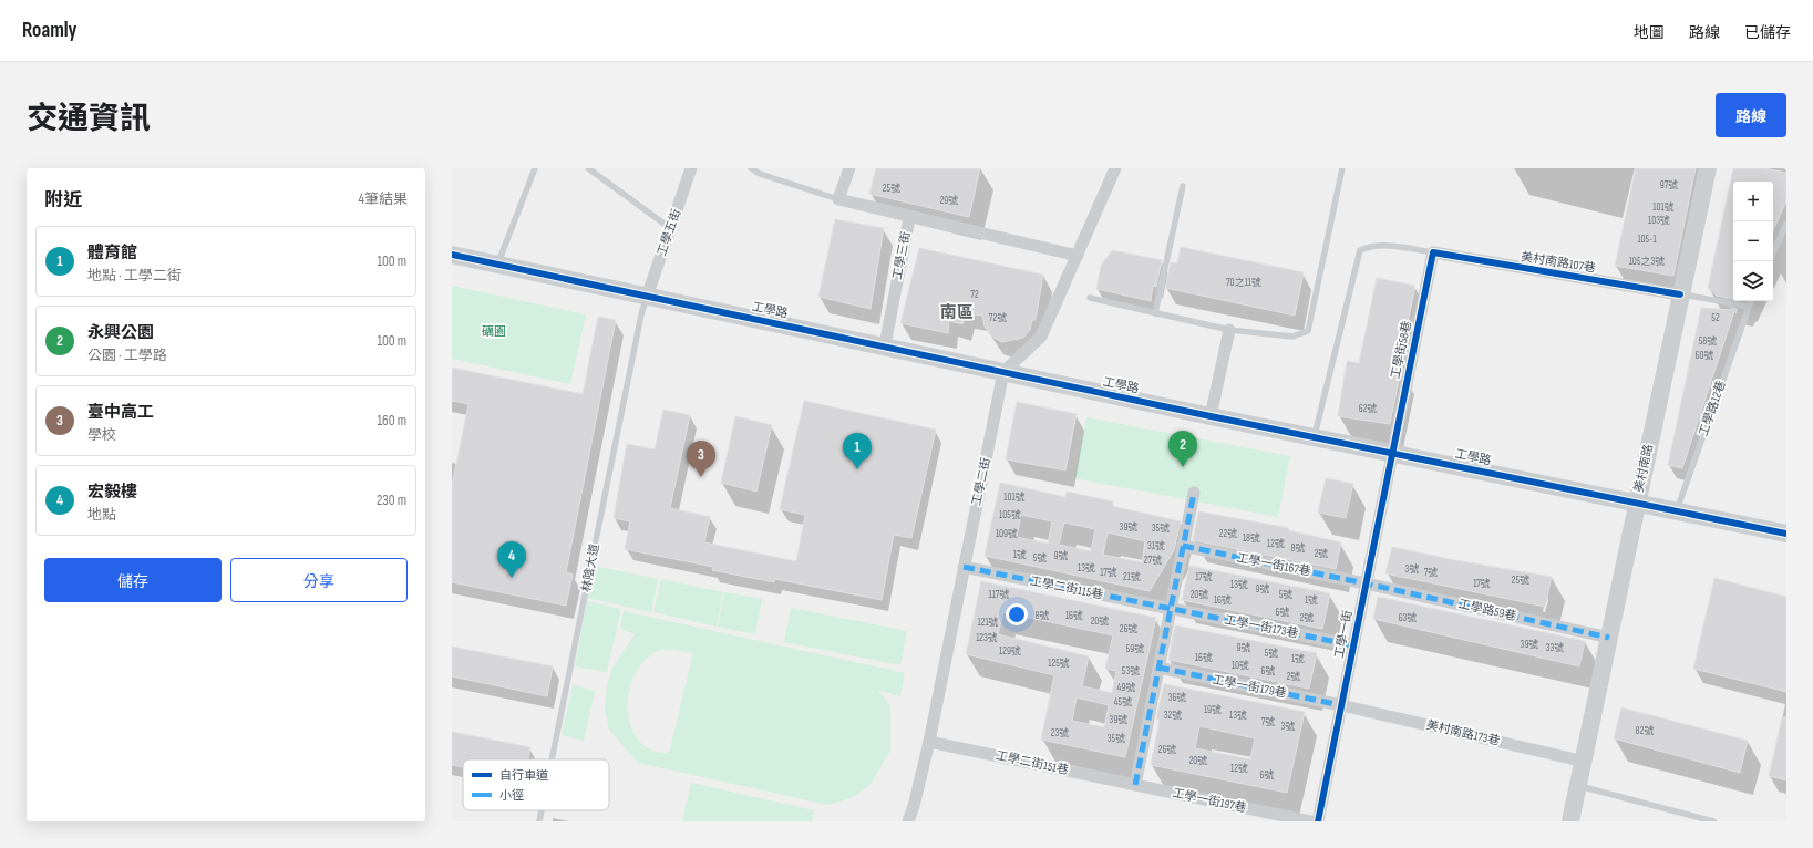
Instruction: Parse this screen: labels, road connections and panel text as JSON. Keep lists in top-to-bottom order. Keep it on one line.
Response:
{"streets":{"street":["工學五街","工學三街","美村南路107巷","工學路","工學街58巷","美村南路","工學二街","工學一街167巷","工學二街115巷","工學路59巷","工學一街173巷","工學一街","工學一街179巷","美村南路173巷","工學二街151巷","工學一街197巷"],"lane":["工學路12巷","林陰大道"]},"crossings":[["工學五街","工學路"],["工學五街","林陰大道"],["工學三街","工學路"],["美村南路107巷","工學路"],["美村南路107巷","工學街58巷"],["美村南路107巷","美村南路"],["工學路","工學街58巷"],["工學路","工學路12巷"],["工學路","美村南路"],["工學路","工學二街"],["工學路","林陰大道"],["工學路","工學一街"],["工學街58巷","工學一街"],["美村南路","工學路59巷"],["美村南路","美村南路173巷"],["工學二街","工學二街115巷"],["工學二街","工學二街151巷"],["工學一街167巷","工學路59巷"],["工學一街167巷","工學一街"],["工學二街115巷","工學一街173巷"],["工學路59巷","工學一街"],["工學一街173巷","工學一街"],["工學一街","工學一街179巷"],["工學一街","美村南路173巷"],["工學一街179巷","美村南路173巷"],["工學二街151巷","工學一街197巷"]],"districts":["南區"],"parks":["礪園"],"house_numbers":["97號","25號","29號","101號","103號","105-1","105之3號","70之11號","72","72號","52","58號","60號","62號","101號","105號","39號","35號","109號","22號","18號","12號","31號","8號","2號","1號","9號","5號","27號","13號","3號","17號","7號","21號","17號","25號","17號","13號","9號","117號","20號","5號","16號","1號","6號","8號","16號","2號","63號","20號","121號","26號","123號","39號","9號","33號","59號","129號","5號","16號","1號","125號","10號","53號","6號","2號","49號","36號","45號","19號","32號","13號","39號","7號","3號","82號","23號","35號","26號","20號","12號","6號"],"legend":["自行車道","小徑"],"page":{"header":"Roamly","nav":["地圖","路線","已儲存"],"title":"交通資訊","buttons":["路線",["儲存","分享"]],"heading":["附近","4筆結果"],"map_buttons":["+","−"],"list":[{"mark":"1","name":"體育館","note":"地點 · 工學二街","value":"100 m"},{"mark":"2","name":"永興公園","note":"公園 · 工學路","value":"100 m"},{"mark":"3","name":"臺中高工","note":"學校","value":"160 m"},{"mark":"4","name":"宏毅樓","note":"地點","value":"230 m"}],"pins":["2","1","3","4"]}}
